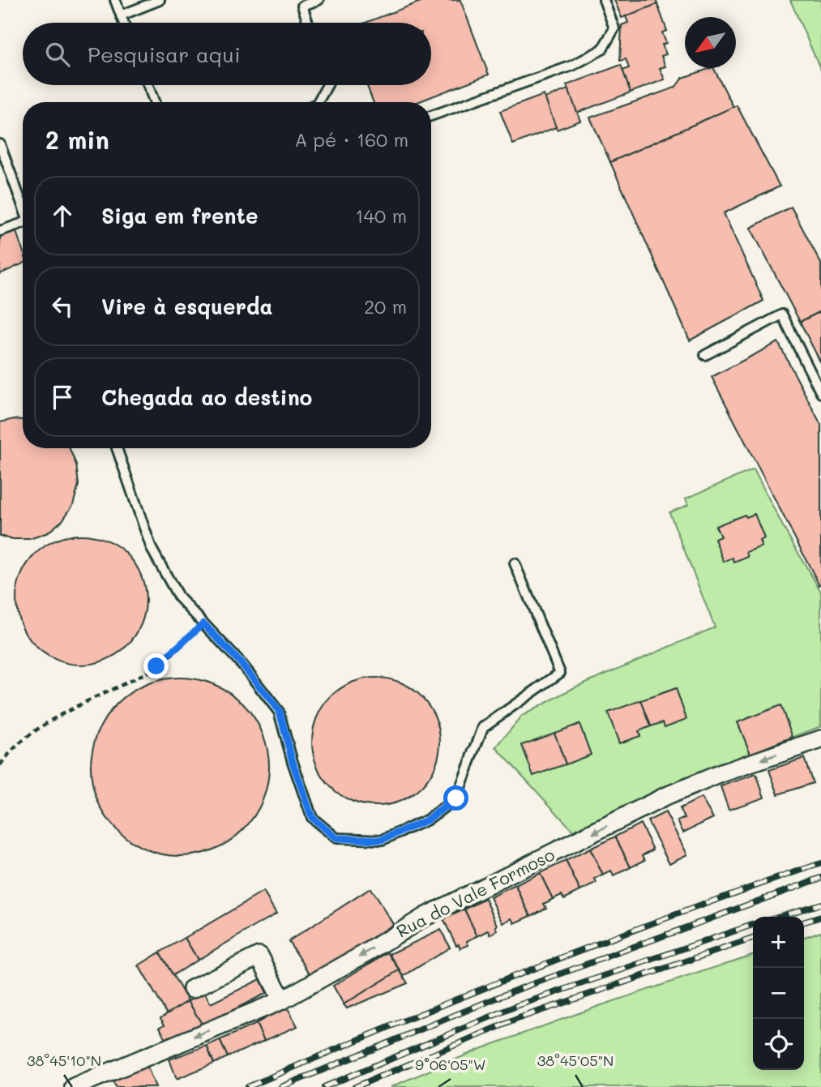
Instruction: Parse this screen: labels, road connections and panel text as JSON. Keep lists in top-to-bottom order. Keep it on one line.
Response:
{"streets":{"street":["Rua do Vale Formoso"]},"one_way":["Rua do Vale Formoso"],"north":"bottom left","page":{"search":"Pesquisar aqui","heading":["2 min","A pé · 160 m"],"list":[["Siga em frente","140 m"],["Vire à esquerda","20 m"],"Chegada ao destino"],"map_buttons":["+","−"]},"coordinates":["38°45'10\"N","38°45'05\"N","9°06'05\"W"]}
